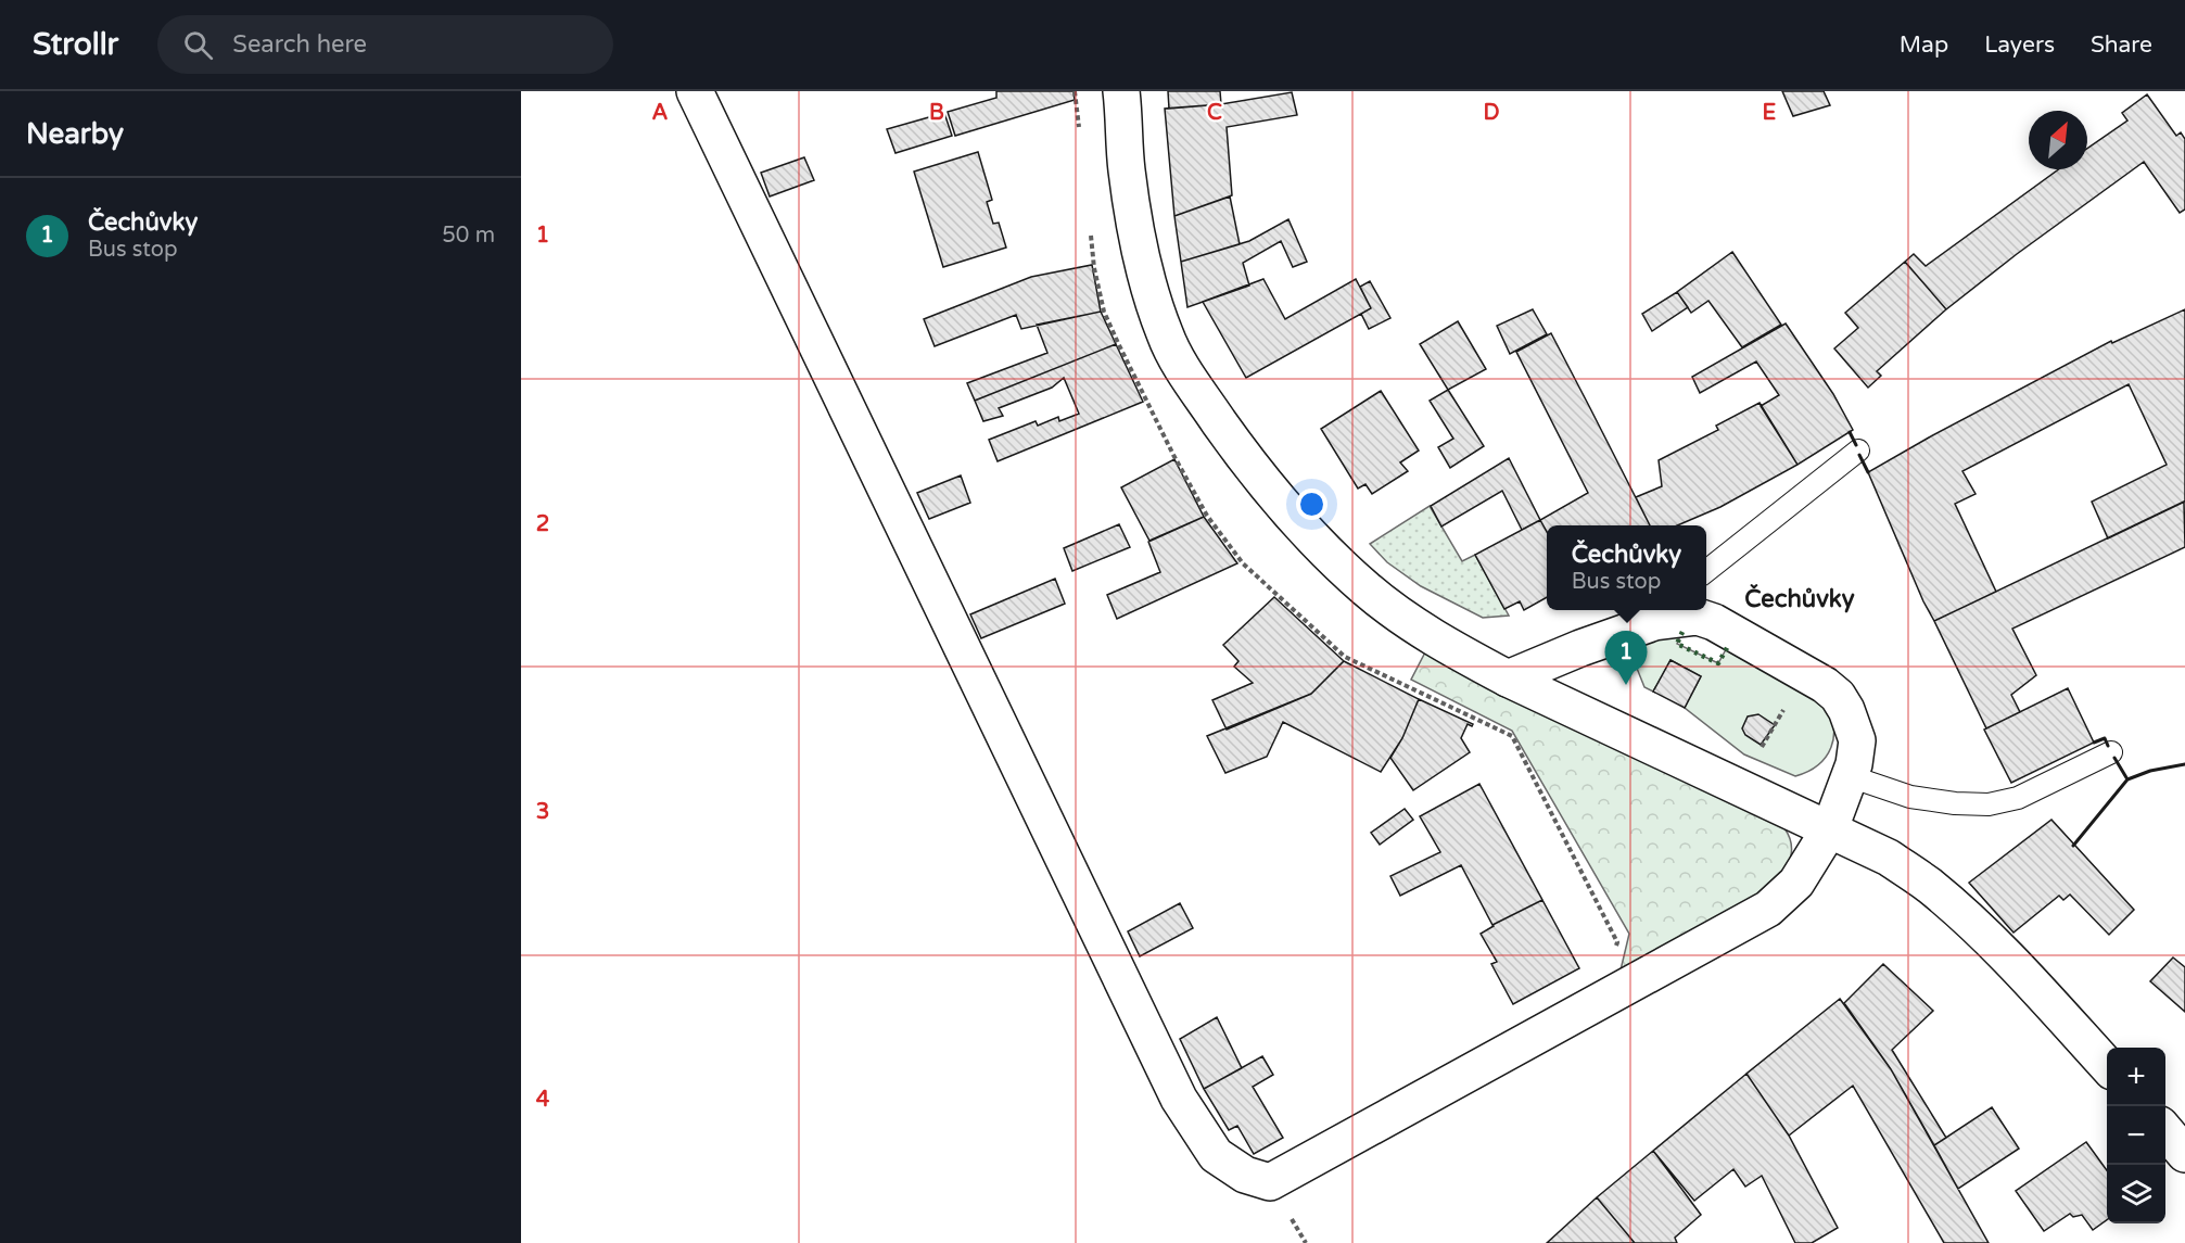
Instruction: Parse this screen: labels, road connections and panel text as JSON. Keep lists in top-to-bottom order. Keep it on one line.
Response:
{"districts":["Čechůvky"],"north":"top right","page":{"header":"Strollr","search":"Search here","nav":["Map","Layers","Share"],"heading":"Nearby","list":[{"mark":"1","name":"Čechůvky","note":"Bus stop","value":"50 m"}],"popup":["Čechůvky","Bus stop"],"pins":"1","map_buttons":["+","−"]},"grid":{"columns":["A","B","C","D","E"],"rows":["1","2","3","4"]}}
